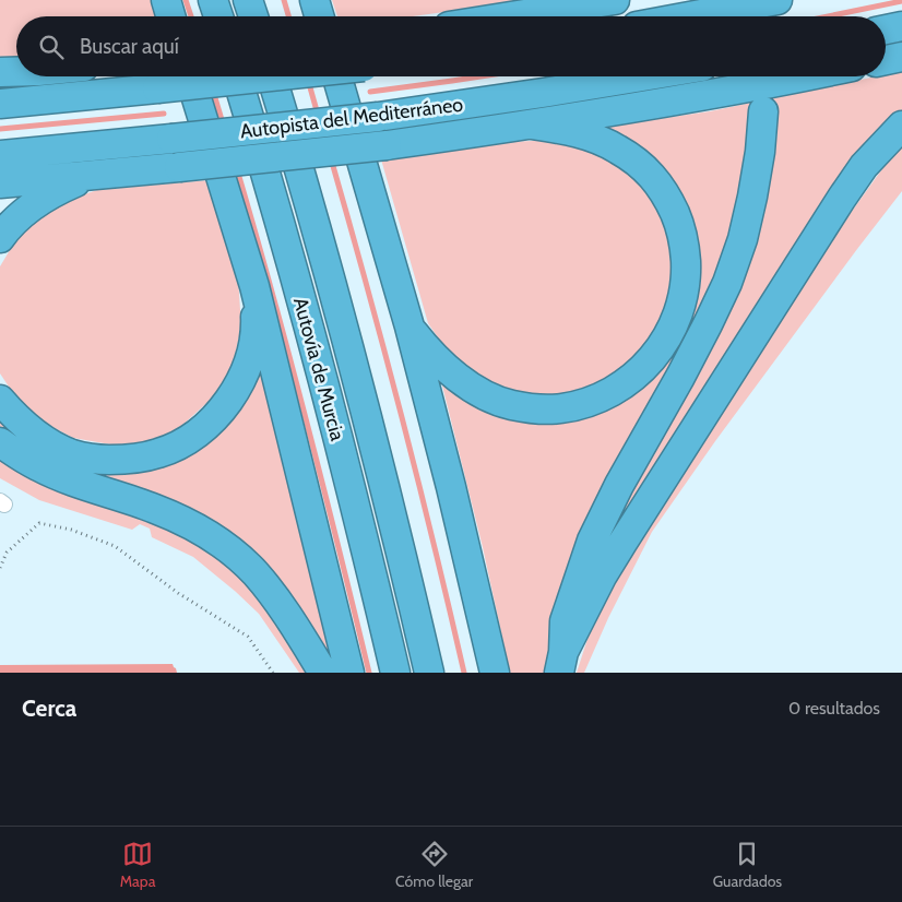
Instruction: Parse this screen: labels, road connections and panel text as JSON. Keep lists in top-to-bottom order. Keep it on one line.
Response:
{"streets":{"highway":["Autopista del Mediterráneo","Autovía de Murcia"]},"page":{"search":"Buscar aquí","heading":["Cerca","0 resultados"],"nav":["Mapa","Cómo llegar","Guardados"]}}
